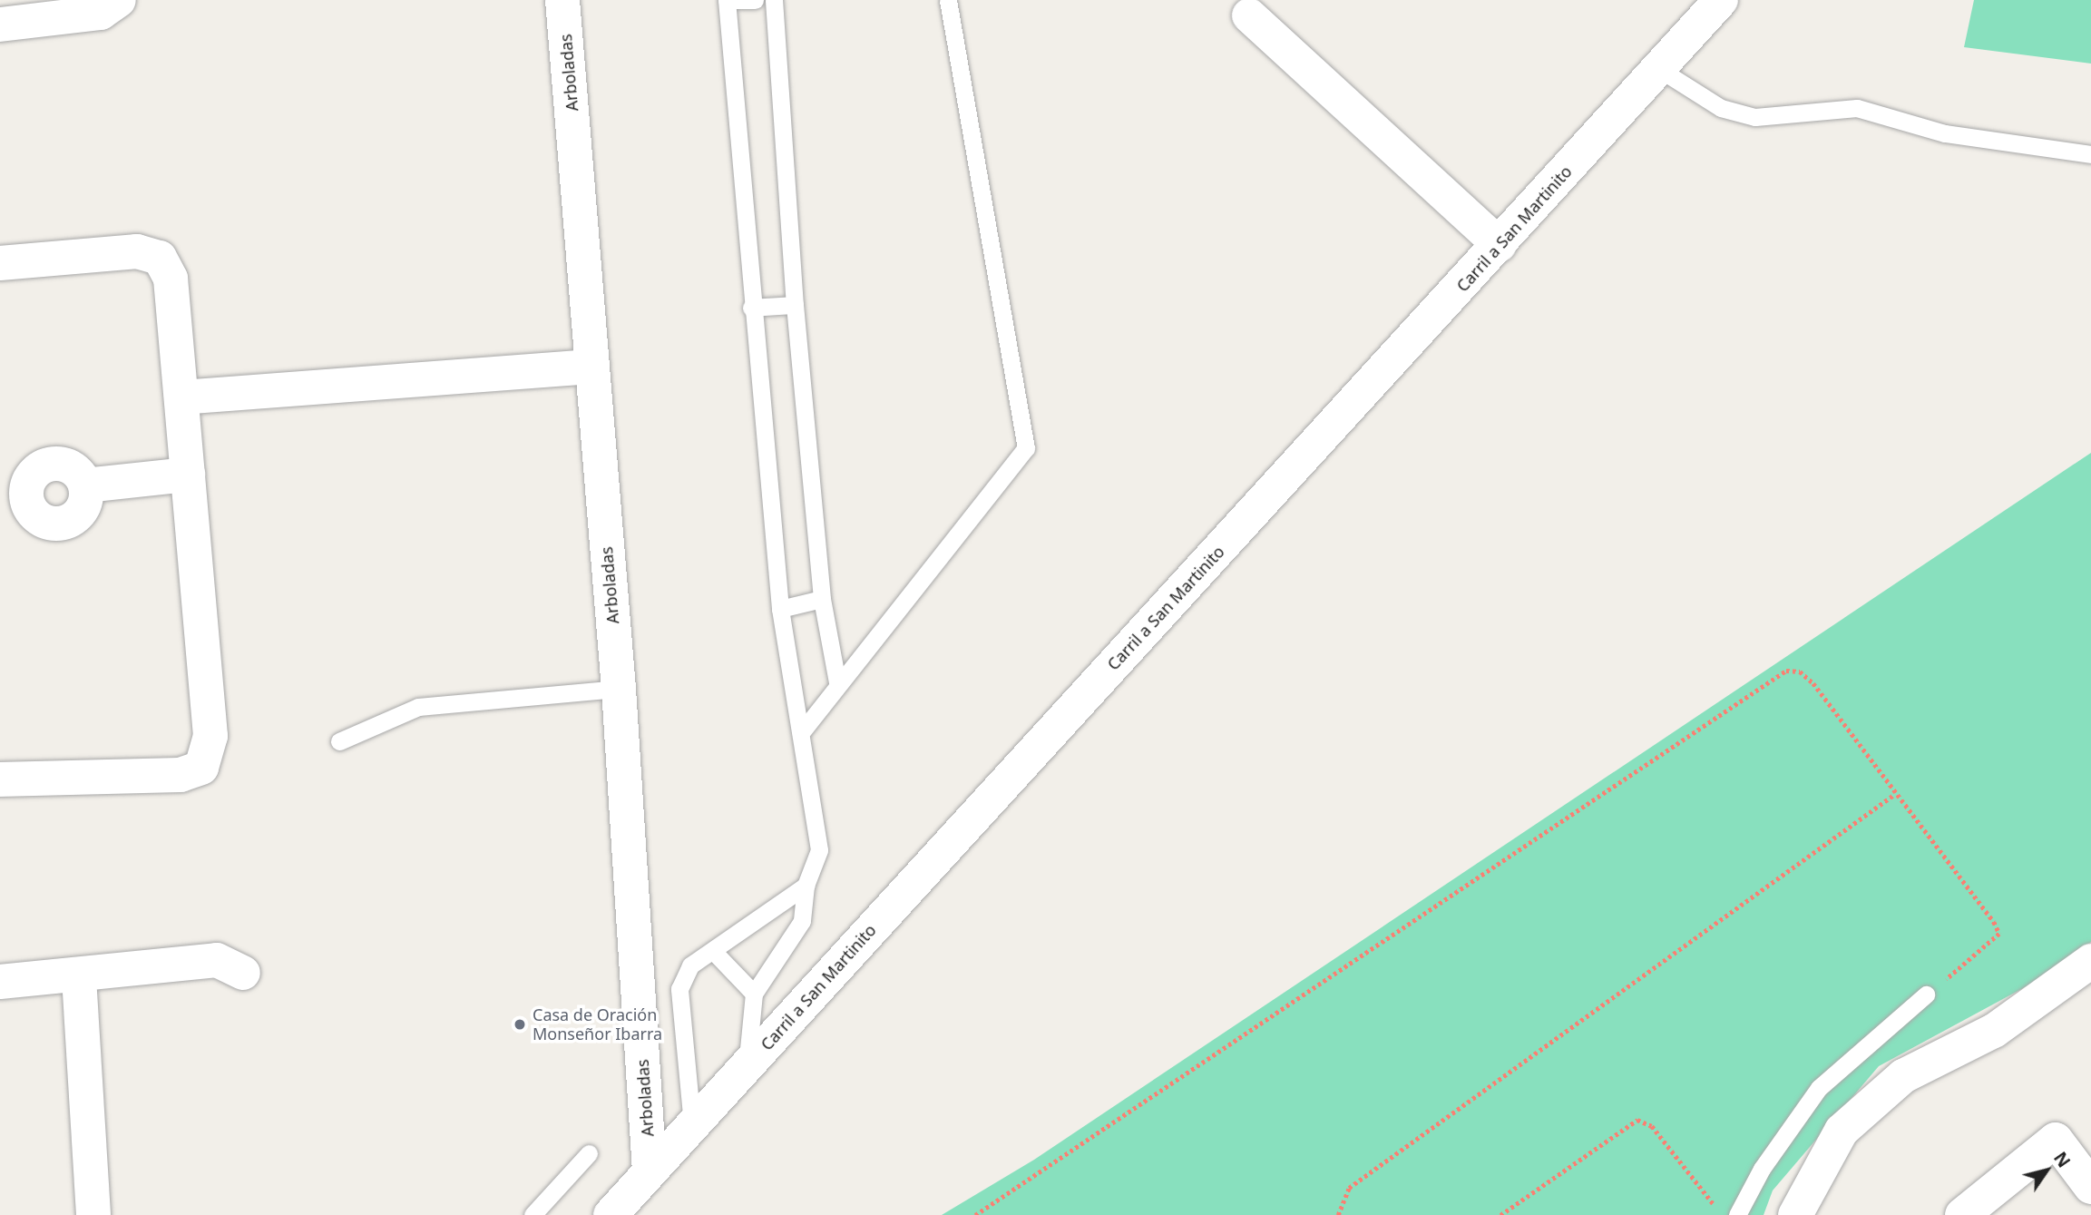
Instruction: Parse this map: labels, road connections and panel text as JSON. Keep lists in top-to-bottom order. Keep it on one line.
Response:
{"streets":{"street":["Arboladas","Carril a San Martinito"]},"crossings":[["Arboladas","Carril a San Martinito"]],"places":["Casa de Oración Monseñor Ibarra"],"north":"top right"}
